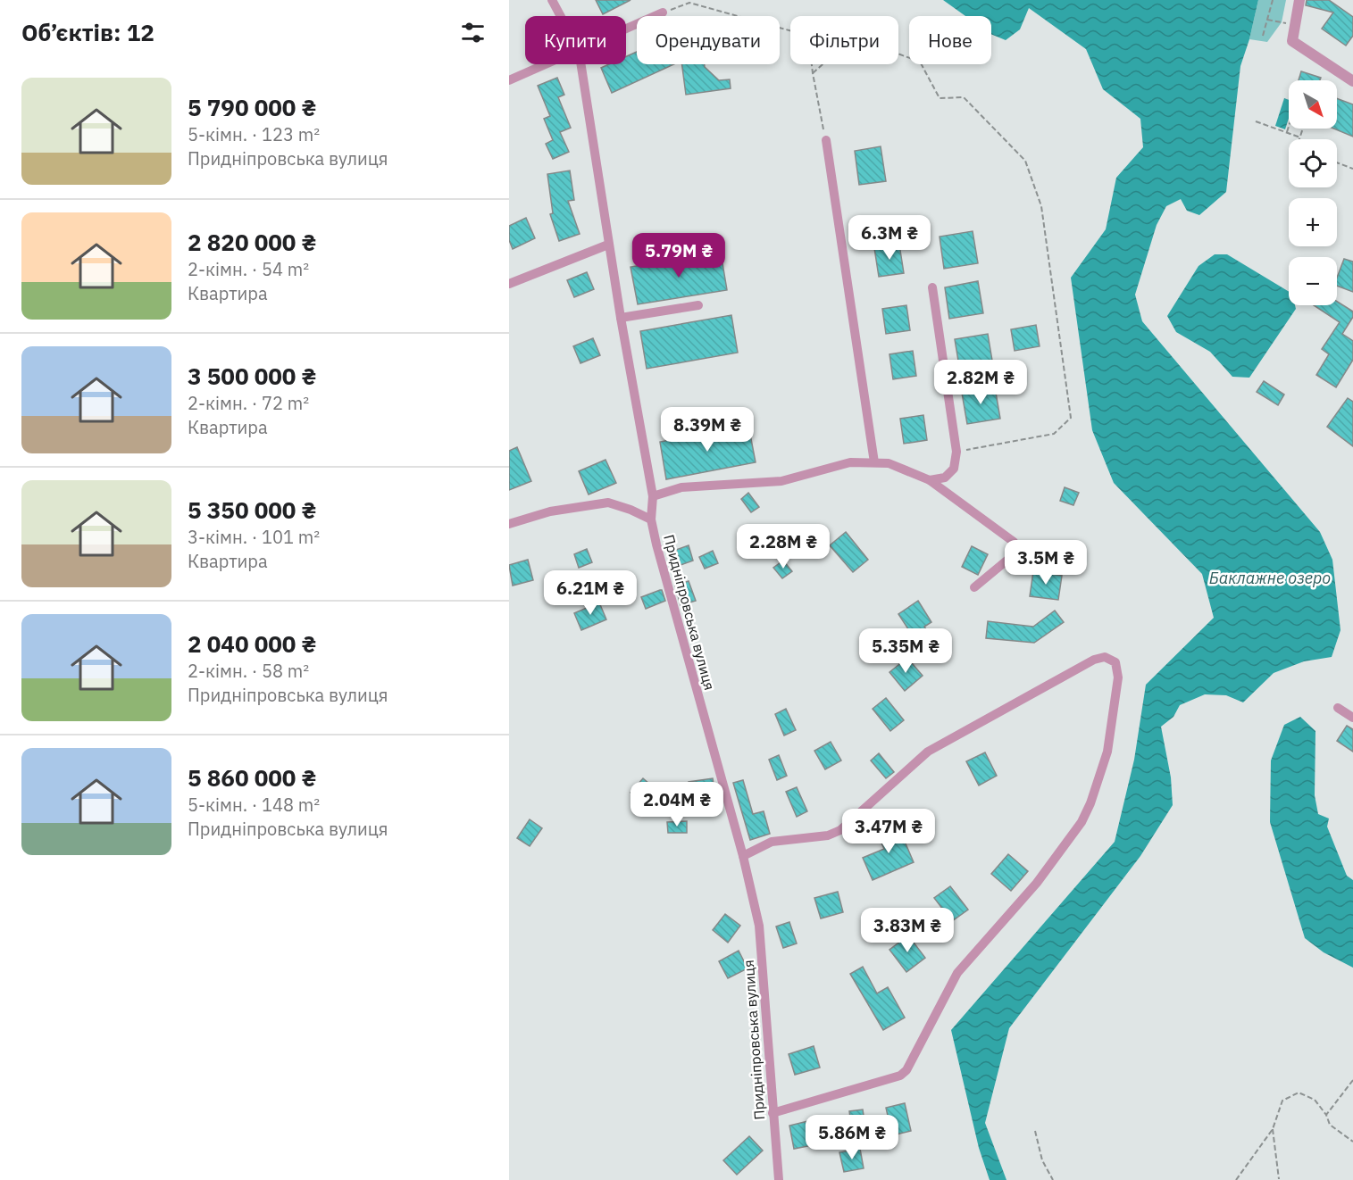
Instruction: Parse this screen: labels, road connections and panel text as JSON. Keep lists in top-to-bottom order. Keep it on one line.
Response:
{"streets":{"street":["Придніпровська вулиця"]},"water":["Баклажне озеро"],"north":"bottom right","page":{"heading":"Об’єктів: 12","chip":["Купити","Орендувати","Фільтри","Нове"],"list":[{"name":"5 790 000 ₴","note":"5-кімн. · 123 m² · Придніпровська вулиця"},{"name":"2 820 000 ₴","note":"2-кімн. · 54 m² · Квартира"},{"name":"3 500 000 ₴","note":"2-кімн. · 72 m² · Квартира"},{"name":"5 350 000 ₴","note":"3-кімн. · 101 m² · Квартира"},{"name":"2 040 000 ₴","note":"2-кімн. · 58 m² · Придніпровська вулиця"},{"name":"5 860 000 ₴","note":"5-кімн. · 148 m² · Придніпровська вулиця"}],"map_buttons":["+","−"],"price":["6.3M ₴","5.79M ₴","2.82M ₴","8.39M ₴","2.28M ₴","3.5M ₴","6.21M ₴","5.35M ₴","2.04M ₴","3.47M ₴","3.83M ₴","5.86M ₴"]}}
